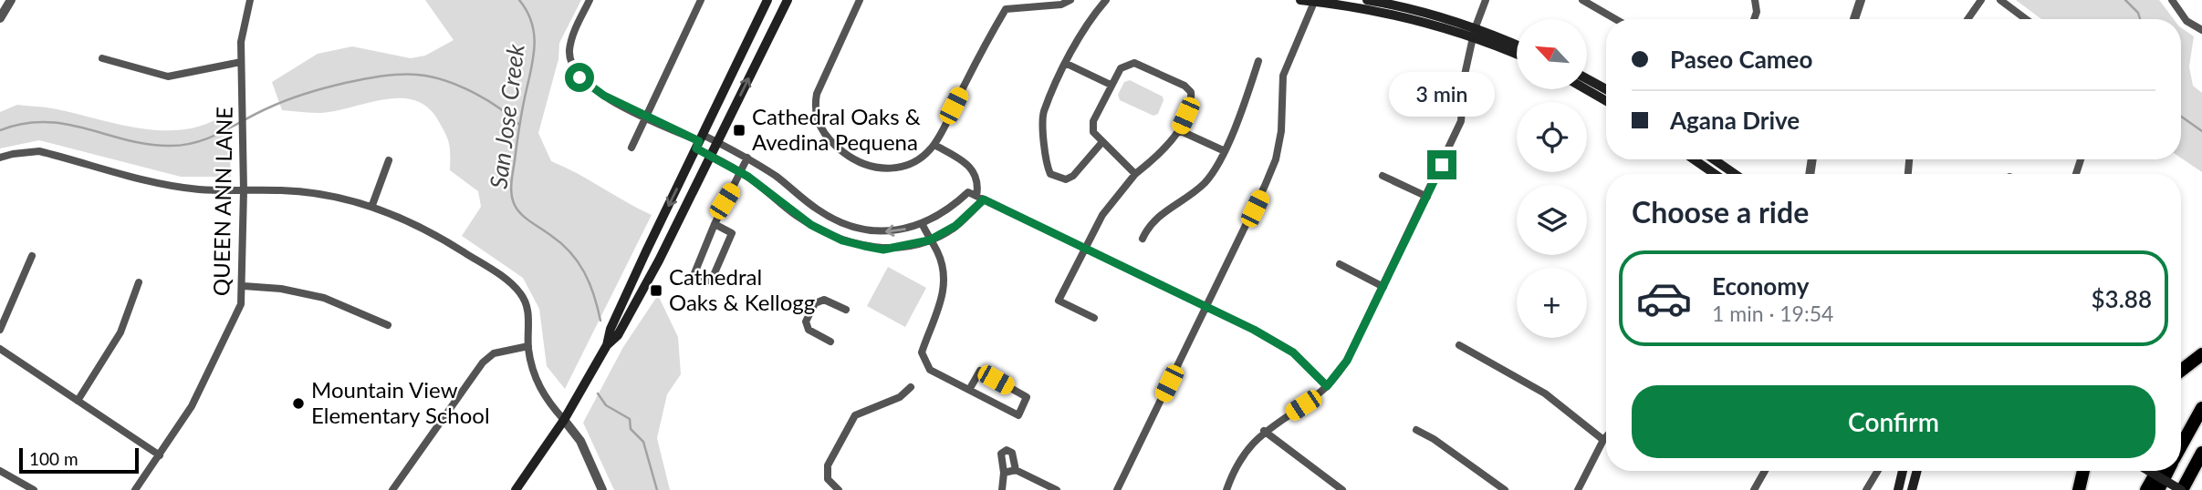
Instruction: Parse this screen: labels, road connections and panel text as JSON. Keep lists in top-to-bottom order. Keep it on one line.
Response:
{"streets":{"street":["QUEEN ANN LANE"]},"water":["San Jose Creek"],"places":{"transit":["Cathedral Oaks & Avedina Pequena","Cathedral Oaks & Kellogg"],"other":["Mountain View Elementary School"]},"scale_bar":"100 m","north":"top left","page":{"map_buttons":"+","banner":["Paseo Cameo","Agana Drive"],"bubble":"3 min","heading":"Choose a ride","list":[{"name":"Economy","note":"1 min · 19:54","value":"$3.88"}],"buttons":"Confirm","scale":"100 m"}}
